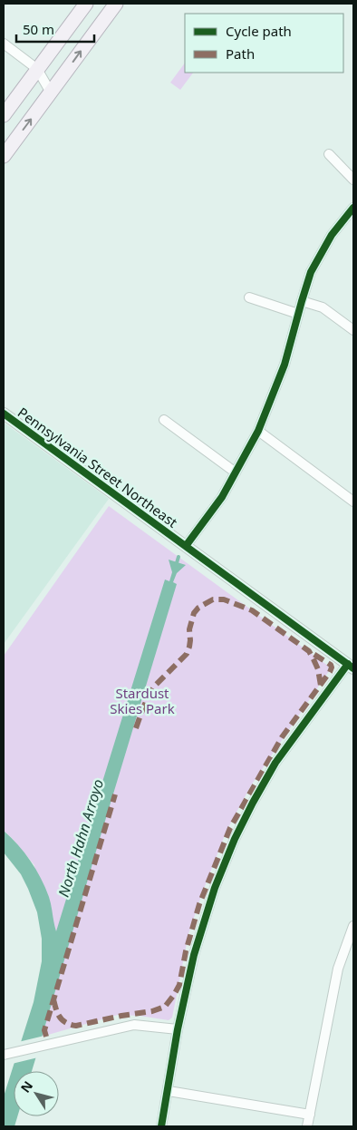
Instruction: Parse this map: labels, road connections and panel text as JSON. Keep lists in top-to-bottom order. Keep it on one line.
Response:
{"streets":{"street":["Pennsylvania Street Northeast"]},"water":["North Hahn Arroyo"],"parks":["Stardust Skies Park"],"legend":["Cycle path","Path"],"scale_bar":"50 m","north":"top left"}
